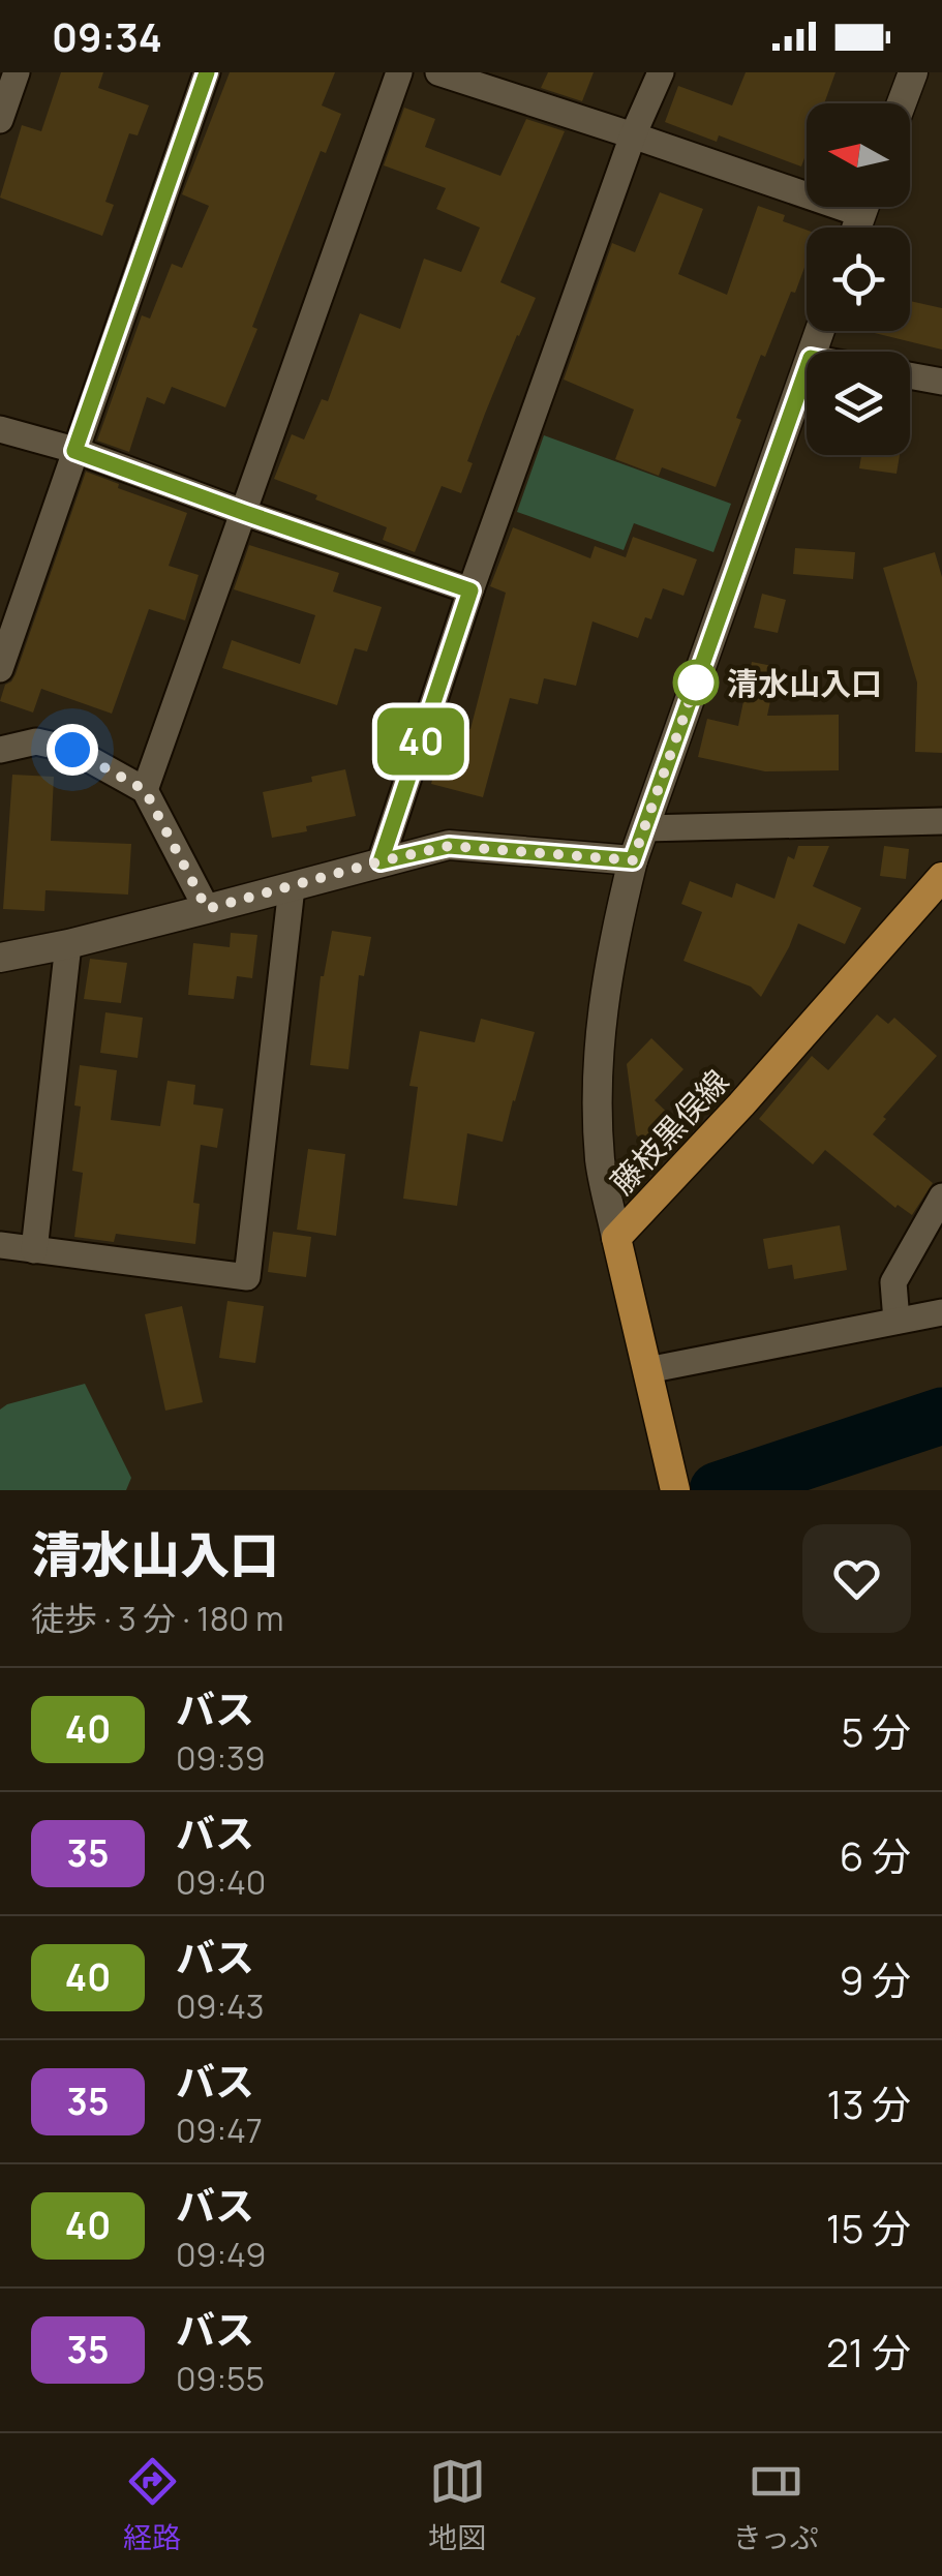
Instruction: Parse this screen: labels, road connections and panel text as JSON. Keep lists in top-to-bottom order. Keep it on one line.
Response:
{"streets":{"main road":["藤枝黒俣線"]},"places":["清水山入口"],"lines":["bus line 40"],"north":"left","page":{"status":"09:34","on_map":"40","heading":["清水山入口","徒歩 · 3 分 · 180 m"],"list":[{"mark":"40","name":"バス","note":"09:39","value":"5 分"},{"mark":"35","name":"バス","note":"09:40","value":"6 分"},{"mark":"40","name":"バス","note":"09:43","value":"9 分"},{"mark":"35","name":"バス","note":"09:47","value":"13 分"},{"mark":"40","name":"バス","note":"09:49","value":"15 分"},{"mark":"35","name":"バス","note":"09:55","value":"21 分"}],"tabs":["経路","地図","きっぷ"]}}
